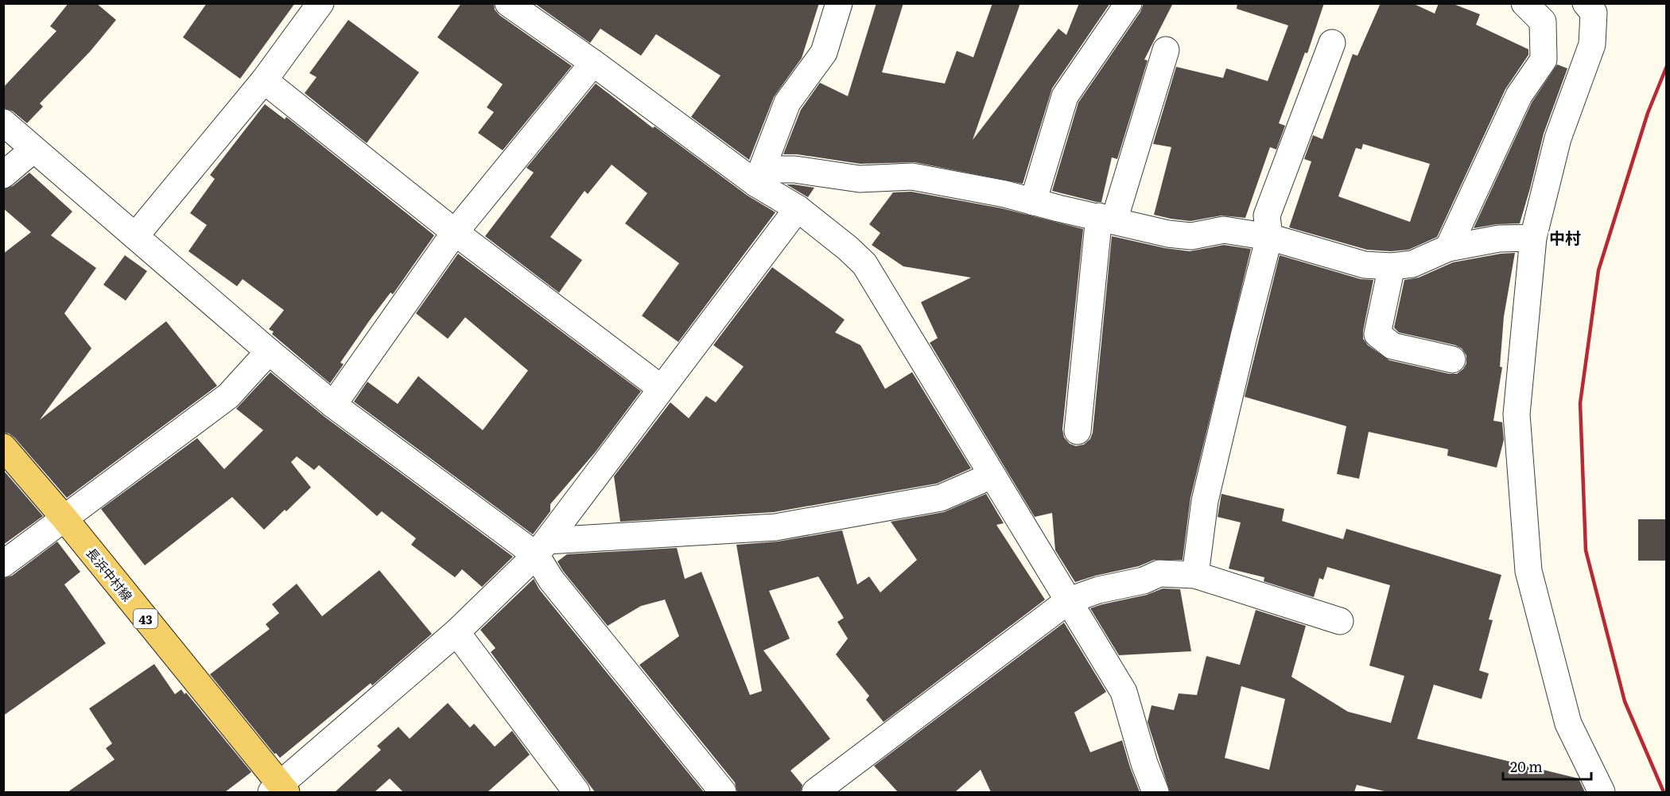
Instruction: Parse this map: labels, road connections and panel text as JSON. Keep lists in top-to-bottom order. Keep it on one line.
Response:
{"streets":{"main road":["長浜中村線","43"]},"districts":["中村"],"scale_bar":"20 m"}
